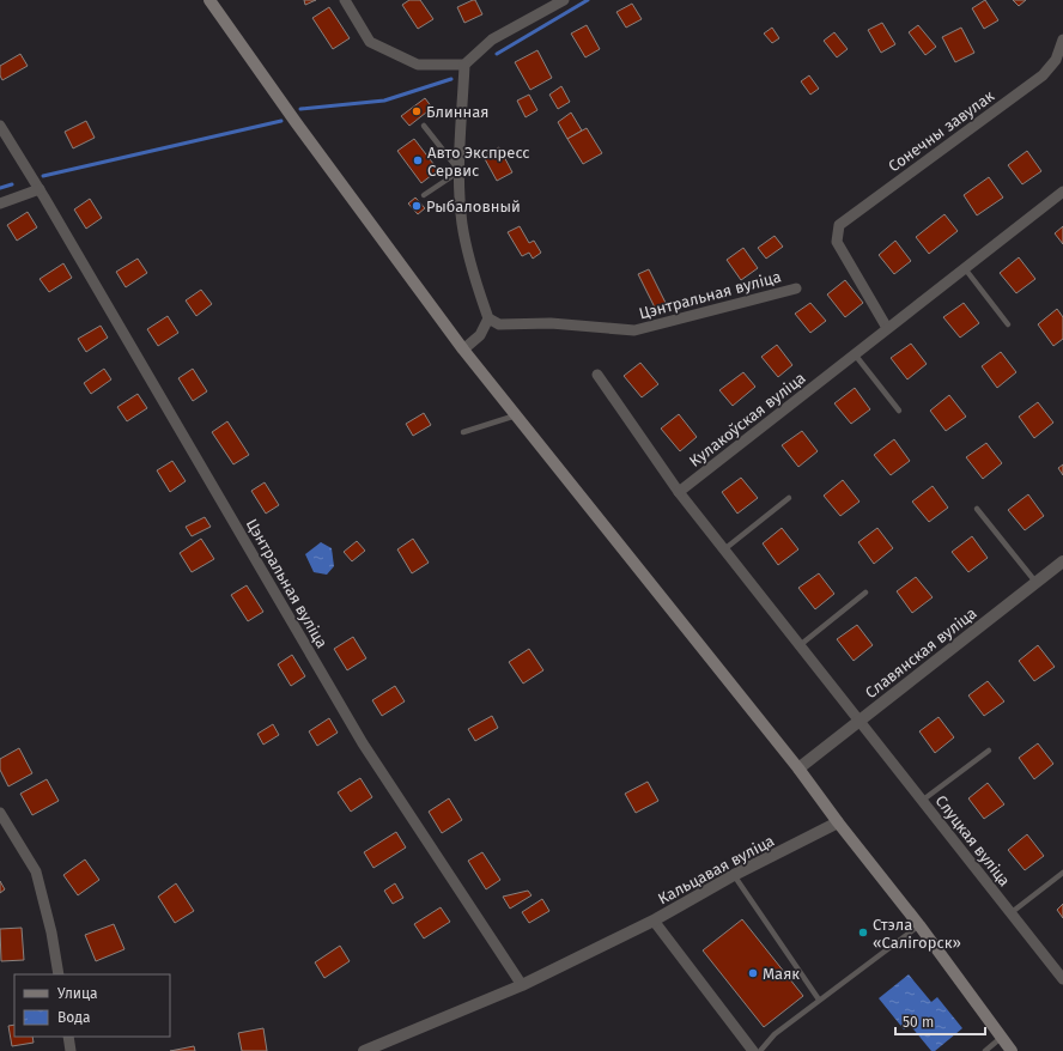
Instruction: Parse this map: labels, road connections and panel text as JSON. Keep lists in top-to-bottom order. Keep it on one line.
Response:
{"streets":{"street":["Сонечны завулак","Цэнтральная вуліца","Кулакоўская вуліца","Славянская вуліца","Слуцкая вуліца","Кальцавая вуліца"]},"crossings":[["Сонечны завулак","Кулакоўская вуліца"],["Славянская вуліца","Слуцкая вуліца"]],"places":["Блинная","Авто Экспресс Сервис","Рыбаловный","Стэла «Салігорск»","Маяк"],"legend":["Улица","Вода"],"scale_bar":"50 m"}
